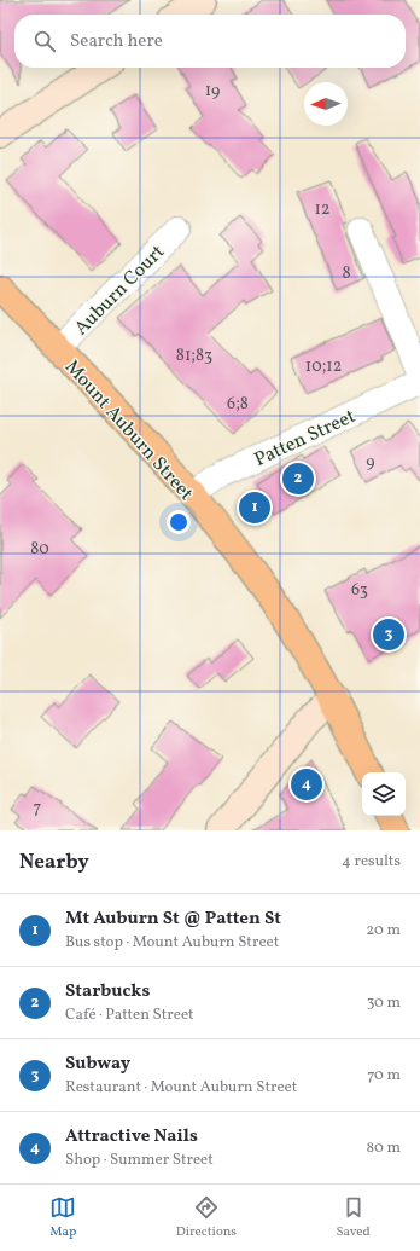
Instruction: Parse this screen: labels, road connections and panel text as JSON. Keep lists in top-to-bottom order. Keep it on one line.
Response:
{"streets":{"main road":["Mount Auburn Street"],"street":["Auburn Court","Patten Street"]},"crossings":[["Auburn Court","Mount Auburn Street"],["Mount Auburn Street","Patten Street"]],"house_numbers":["19","12","8","81;83","10;12","6;8","9","80","63","7"],"north":"left","page":{"search":"Search here","pins":["2","1","3","4"],"heading":["Nearby","4 results"],"list":[{"mark":"1","name":"Mt Auburn St @ Patten St","note":"Bus stop · Mount Auburn Street","value":"20 m"},{"mark":"2","name":"Starbucks","note":"Café · Patten Street","value":"30 m"},{"mark":"3","name":"Subway","note":"Restaurant · Mount Auburn Street","value":"70 m"},{"mark":"4","name":"Attractive Nails","note":"Shop · Summer Street","value":"80 m"}],"nav":["Map","Directions","Saved"]}}
